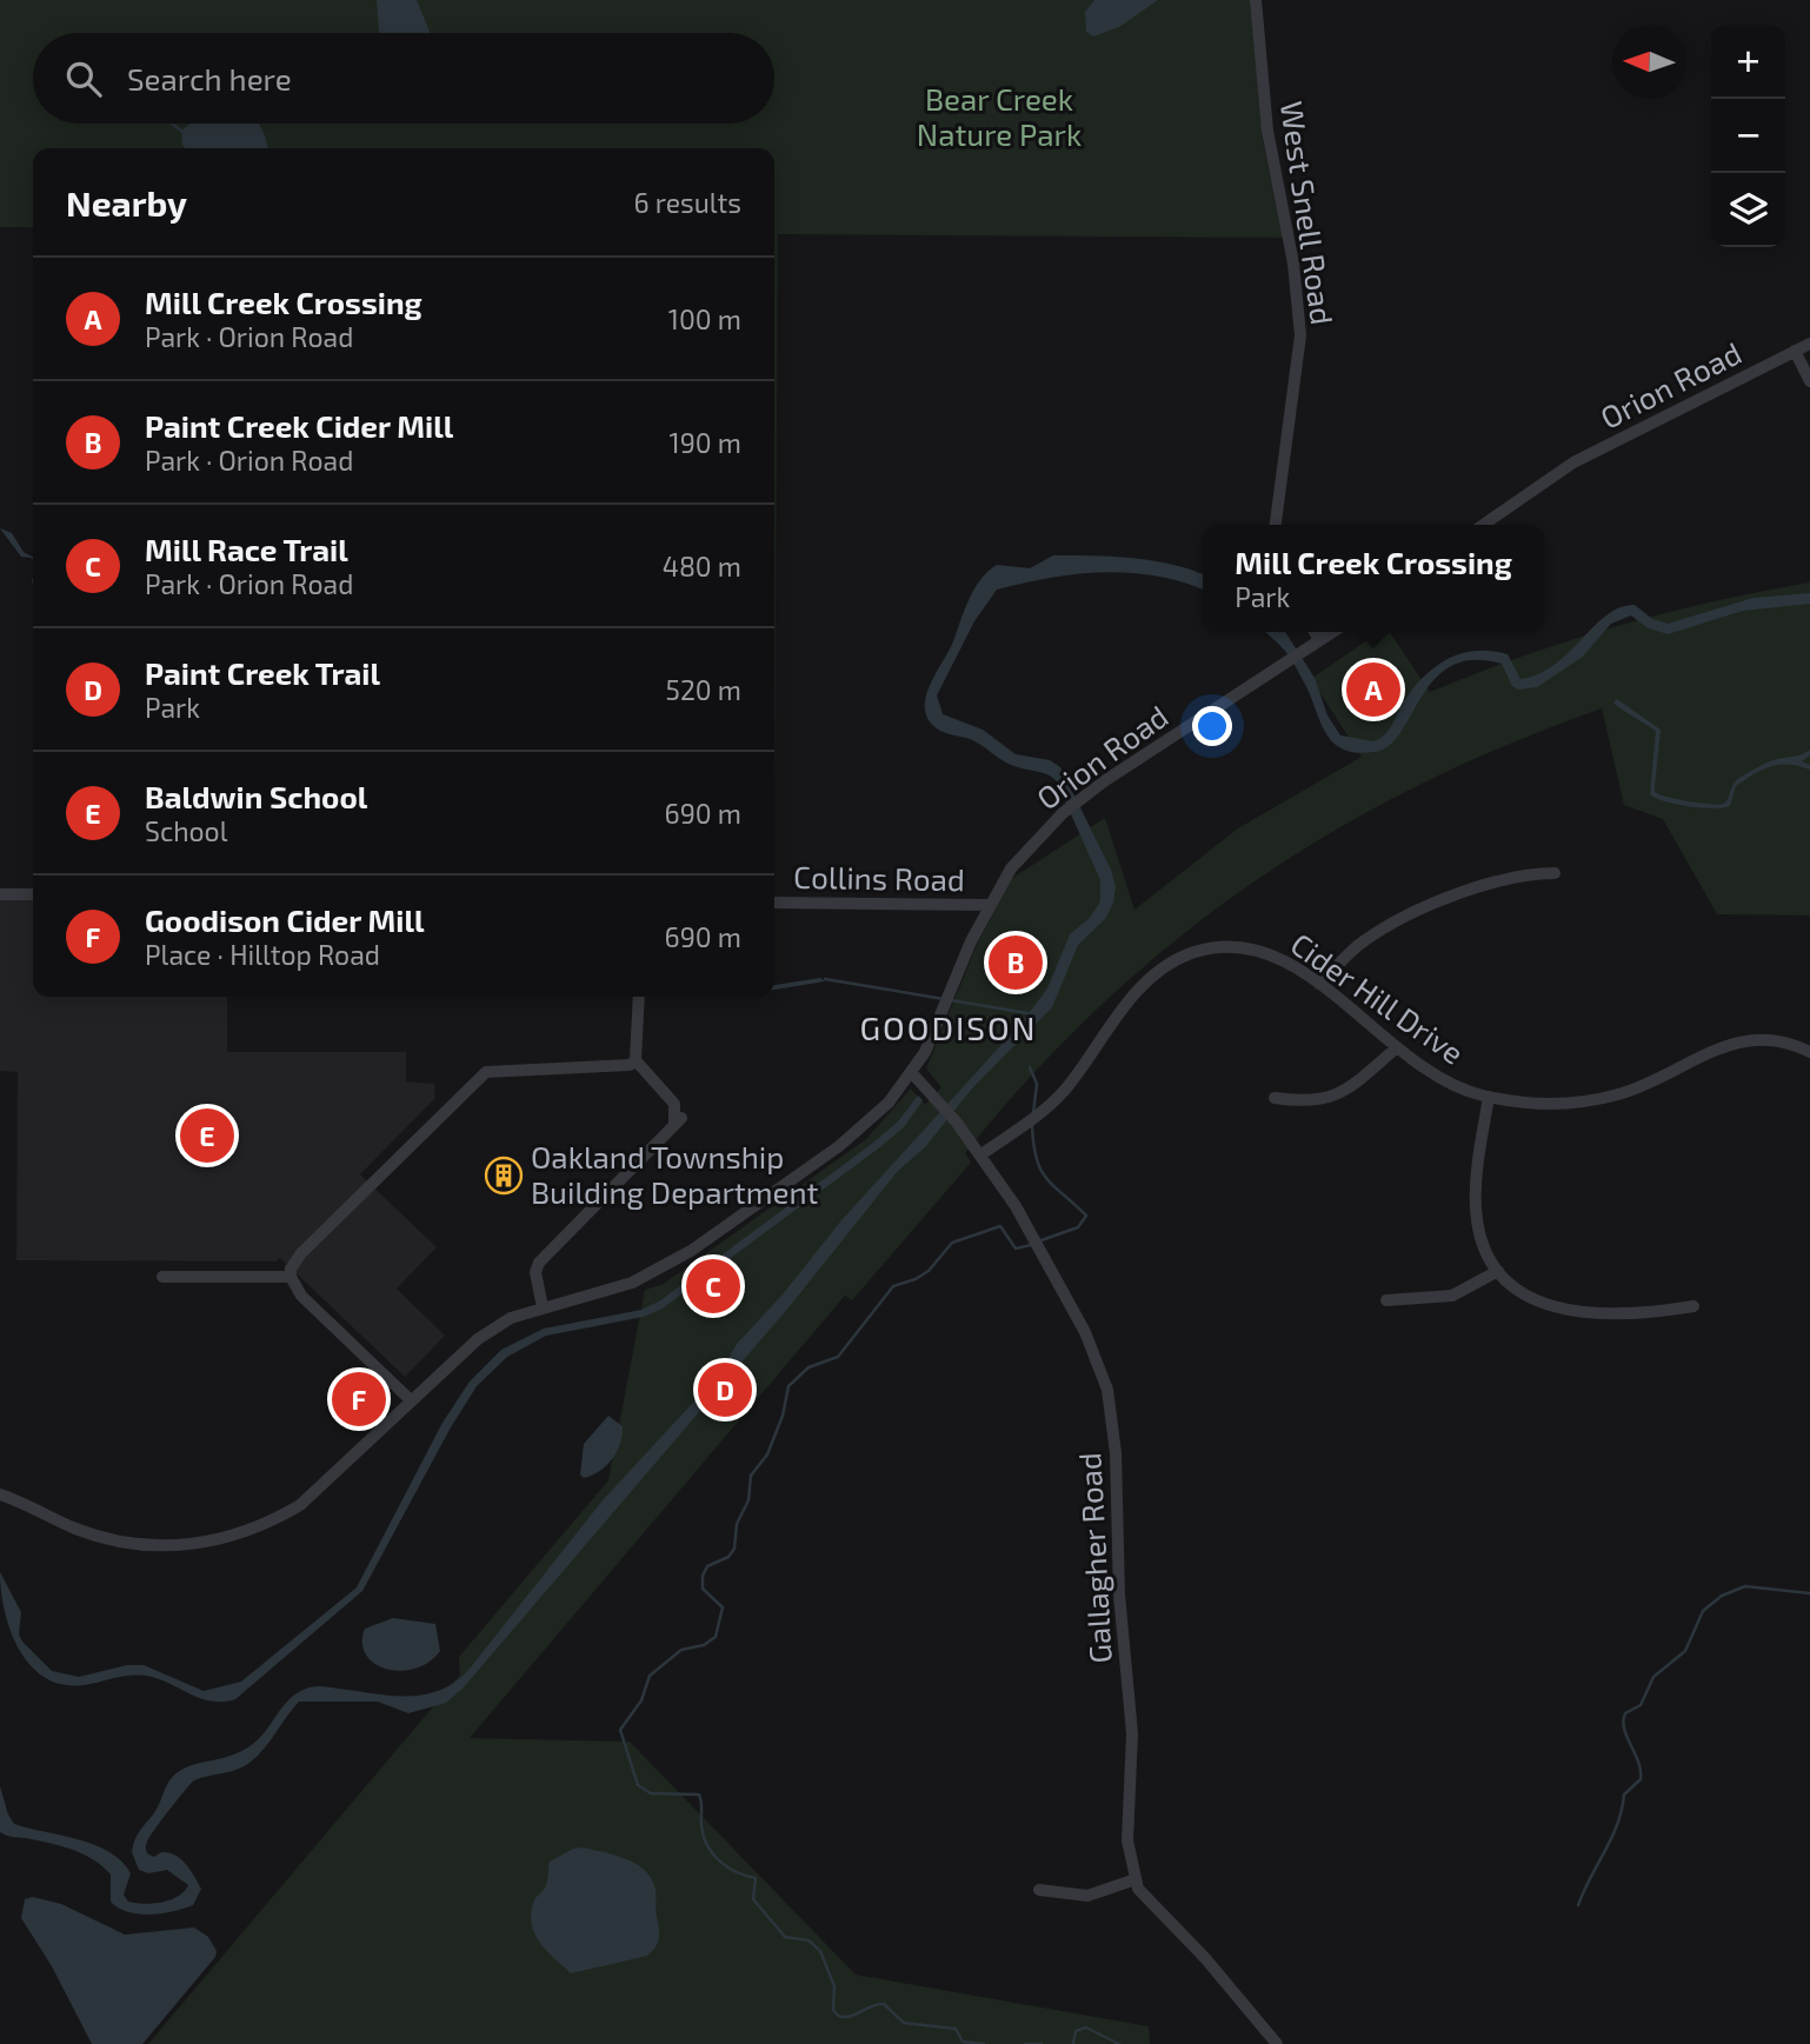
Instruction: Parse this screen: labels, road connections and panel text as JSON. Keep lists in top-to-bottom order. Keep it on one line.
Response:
{"streets":{"street":["West Snell Road","Orion Road","Collins Road","Cider Hill Drive","Gallagher Road"]},"crossings":[["Orion Road","Collins Road"],["Orion Road","Gallagher Road"],["Cider Hill Drive","Gallagher Road"]],"districts":["GOODISON"],"parks":["Bear Creek Nature Park"],"places":{"building":["Oakland Township Building Department"]},"north":"left","page":{"map_buttons":["+","−"],"search":"Search here","heading":["Nearby","6 results"],"list":[{"mark":"A","name":"Mill Creek Crossing","note":"Park · Orion Road","value":"100 m"},{"mark":"B","name":"Paint Creek Cider Mill","note":"Park · Orion Road","value":"190 m"},{"mark":"C","name":"Mill Race Trail","note":"Park · Orion Road","value":"480 m"},{"mark":"D","name":"Paint Creek Trail","note":"Park","value":"520 m"},{"mark":"E","name":"Baldwin School","note":"School","value":"690 m"},{"mark":"F","name":"Goodison Cider Mill","note":"Place · Hilltop Road","value":"690 m"}],"popup":["Mill Creek Crossing","Park"],"pins":["A","B","E","C","D","F"]}}
